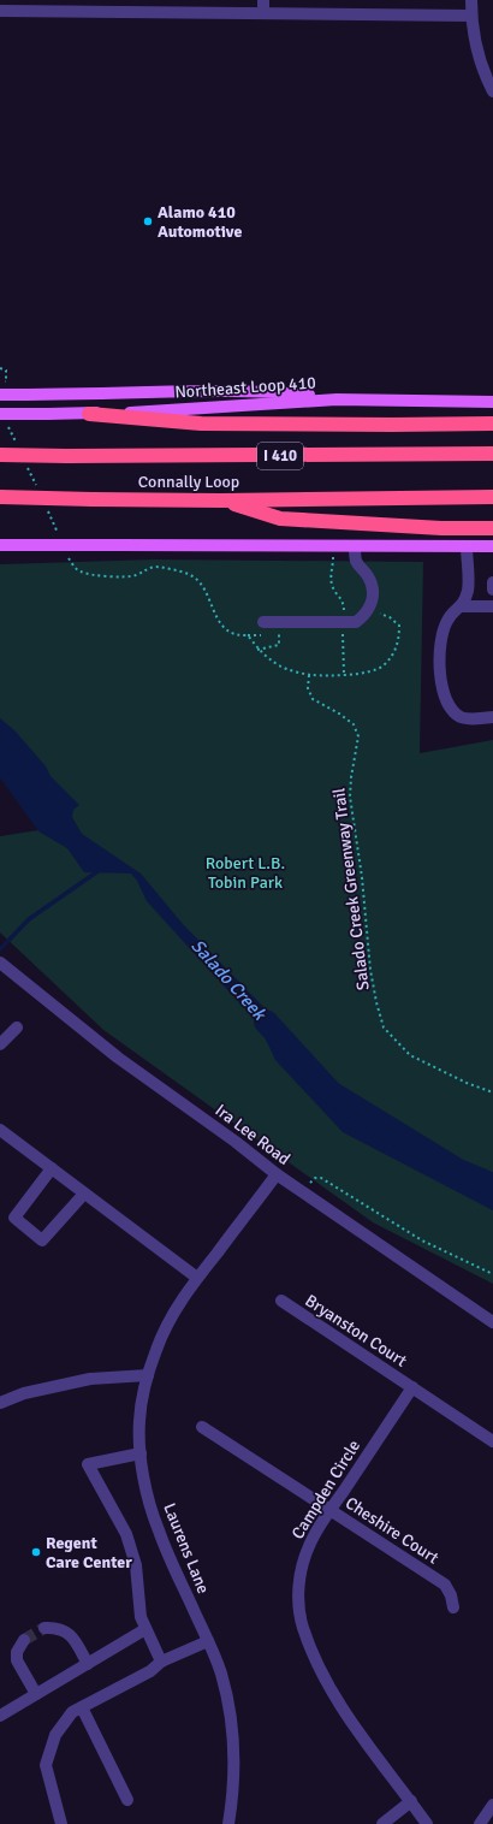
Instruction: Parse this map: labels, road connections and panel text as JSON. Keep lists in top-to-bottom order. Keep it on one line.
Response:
{"streets":{"highway":["I 410","Connally Loop"],"main road":["Northeast Loop 410"],"street":["Ira Lee Road","Bryanston Court","Campden Circle","Cheshire Court","Laurens Lane"],"path":["Salado Creek Greenway Trail"]},"crossings":[["Ira Lee Road","Laurens Lane"],["Bryanston Court","Campden Circle"],["Campden Circle","Cheshire Court"]],"water":["Salado Creek"],"parks":["Robert L.B. Tobin Park"],"places":["Alamo 410 Automotive","Regent Care Center"]}
